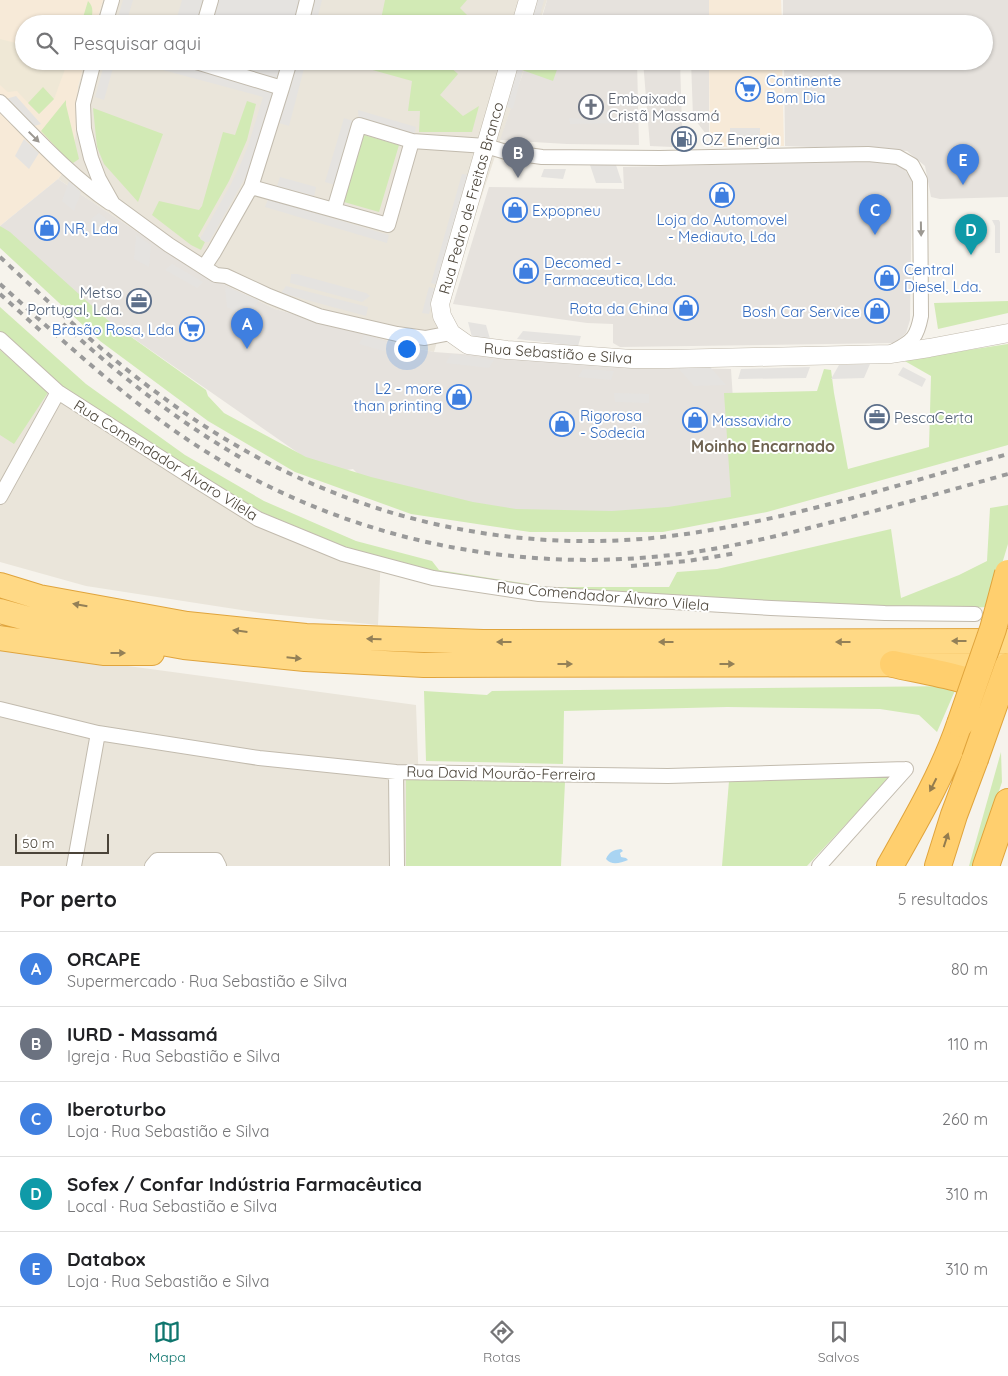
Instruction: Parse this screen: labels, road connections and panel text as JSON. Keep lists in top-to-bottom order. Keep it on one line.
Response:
{"streets":{"street":["Rua Pedro de Freitas Branco","Rua Sebastião e Silva","Rua Comendador Álvaro Vilela","Rua David Mourão-Ferreira"]},"crossings":[["Rua Pedro de Freitas Branco","Rua Sebastião e Silva"]],"districts":["Moinho Encarnado"],"places":{"supermarket":["Continente Bom Dia","Brasão Rosa, Lda"],"church":["Embaixada Cristã Massamá"],"fuel station":["OZ Energia"],"shop":["Loja do Automovel - Mediauto, Lda","Expopneu","NR, Lda","Decomed - Farmaceutica, Lda.","Central Diesel, Lda.","Rota da China","Bosh Car Service","L2 - more than printing","Massavidro","Rigorosa - Sodecia"],"office":["Metso Portugal, Lda.","PescaCerta"]},"scale_bar":"50 m","page":{"search":"Pesquisar aqui","pins":["B","E","C","D","A"],"scale":"50 m","heading":["Por perto","5 resultados"],"list":[{"mark":"A","name":"ORCAPE","note":"Supermercado · Rua Sebastião e Silva","value":"80 m"},{"mark":"B","name":"IURD - Massamá","note":"Igreja · Rua Sebastião e Silva","value":"110 m"},{"mark":"C","name":"Iberoturbo","note":"Loja · Rua Sebastião e Silva","value":"260 m"},{"mark":"D","name":"Sofex / Confar Indústria Farmacêutica","note":"Local · Rua Sebastião e Silva","value":"310 m"},{"mark":"E","name":"Databox","note":"Loja · Rua Sebastião e Silva","value":"310 m"}],"nav":["Mapa","Rotas","Salvos"]}}
